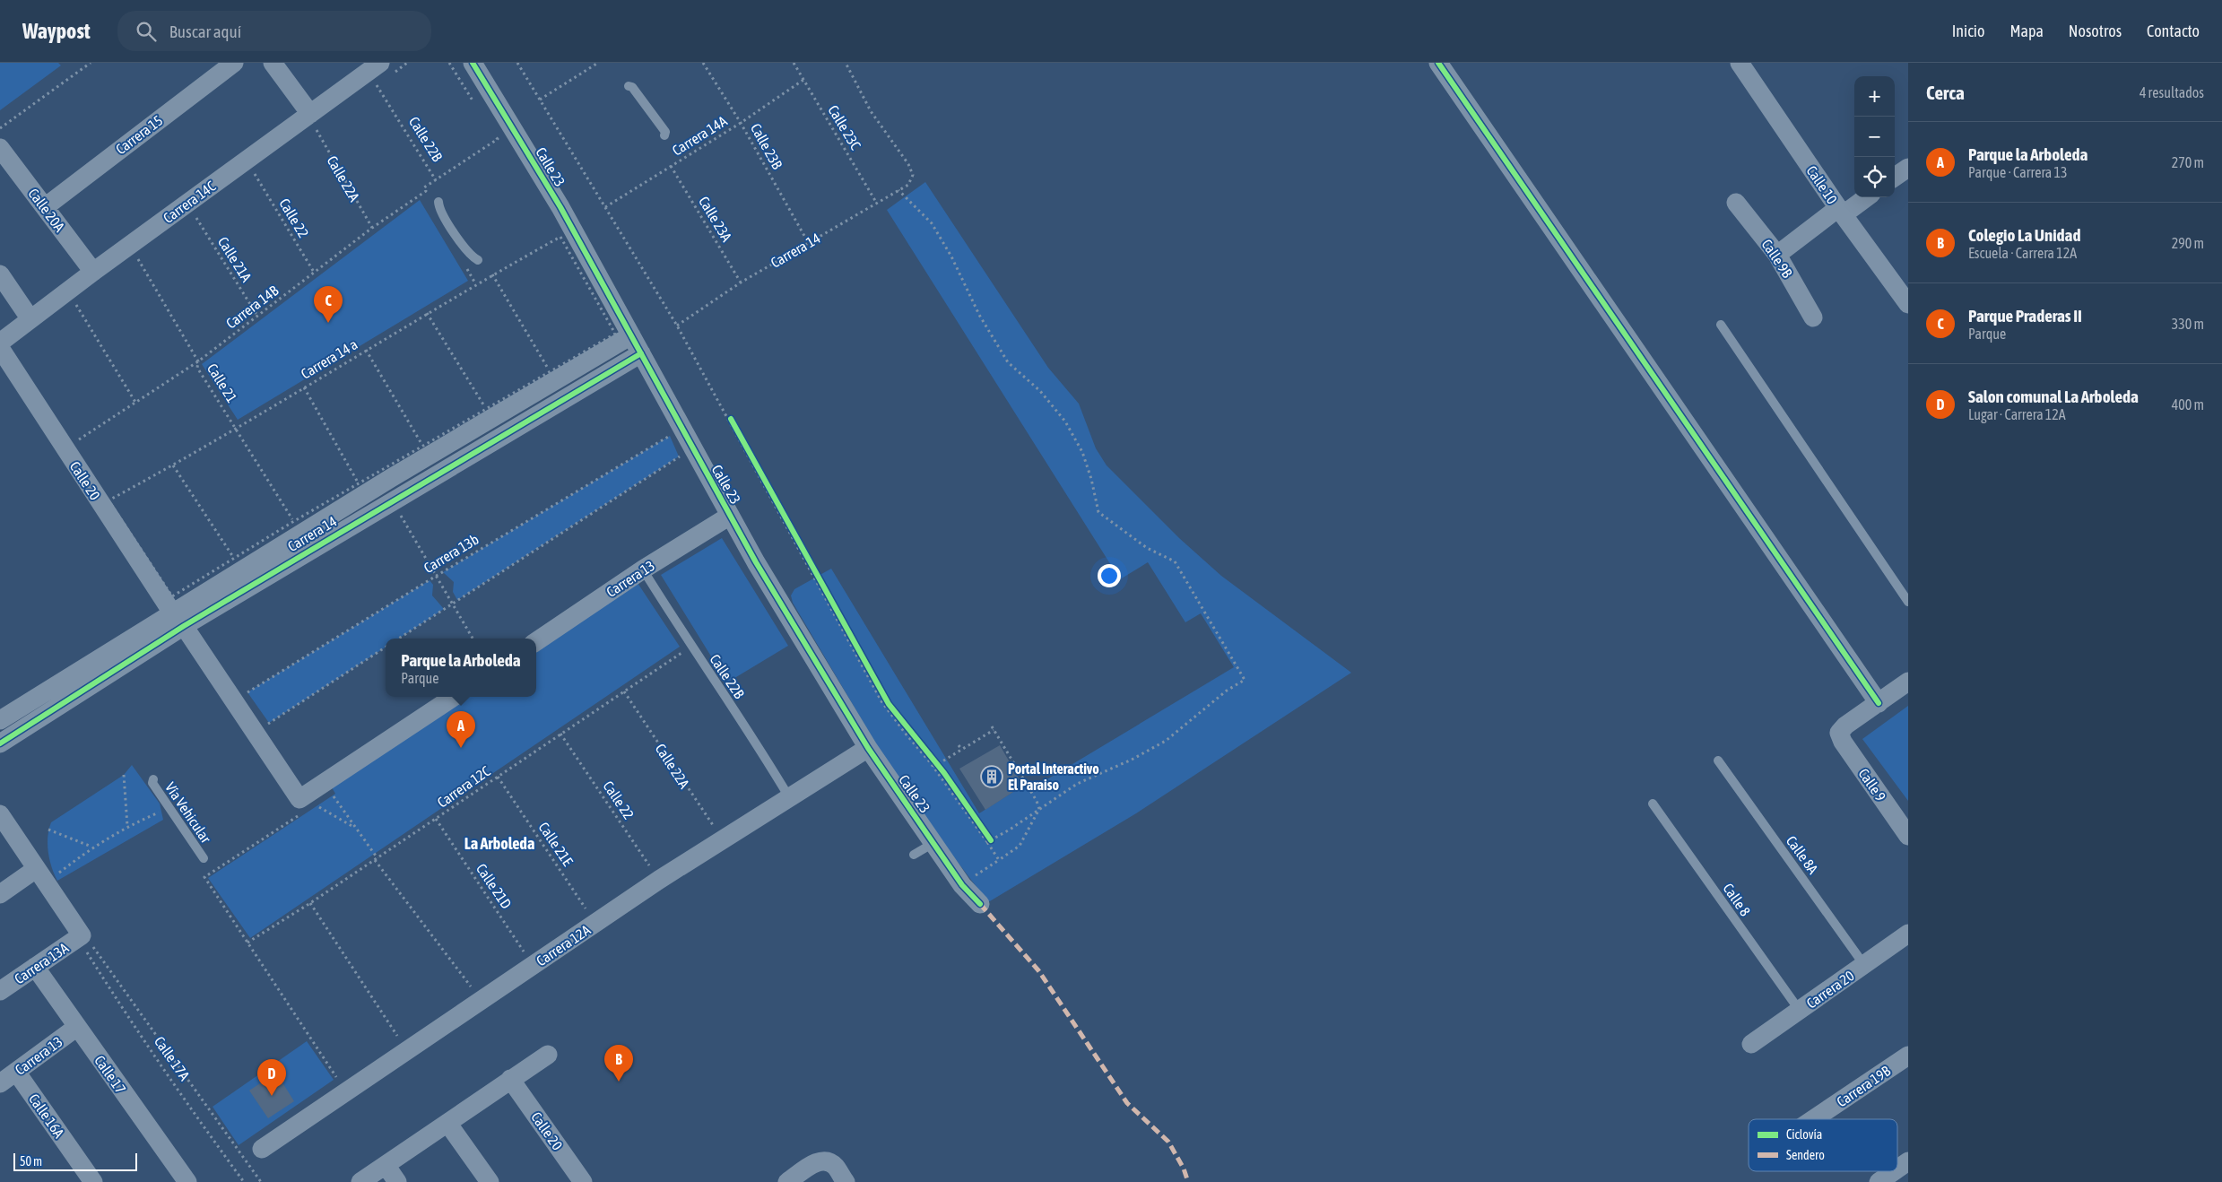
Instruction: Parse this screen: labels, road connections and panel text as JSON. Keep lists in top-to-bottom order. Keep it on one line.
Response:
{"streets":{"street":["Carrera 15","Calle 23","Calle 10","Carrera 14C","Calle 20A","Carrera 14","Calle 9B","Calle 20","Carrera 13","Calle 9","Carrera 12A","Carrera 13A","Carrera 20","Calle 17","Carrera 19B","Calle 16A"],"lane":["Calle 22B","Vía Vehicular","Calle 8A","Calle 8"],"path":["Calle 23C","Carrera 14A","Calle 23B","Calle 22A","Calle 22","Calle 23A","Calle 21A","Carrera 14B","Carrera 14 a","Calle 21","Carrera 13b","Carrera 12C","Calle 21E","Calle 21D","Calle 17A"]},"crossings":[["Calle 23C","Carrera 14A"],["Calle 23C","Carrera 14"],["Carrera 15","Calle 20A"],["Carrera 14A","Calle 23B"],["Carrera 14A","Calle 23"],["Carrera 14A","Calle 23A"],["Calle 22B","Carrera 14C"],["Calle 22B","Carrera 14B"],["Calle 22B","Carrera 13"],["Calle 22B","Carrera 12C"],["Calle 22B","Carrera 12A"],["Calle 23B","Carrera 14"],["Calle 23","Carrera 14"],["Calle 23","Carrera 13b"],["Calle 23","Carrera 13"],["Calle 23","Carrera 12A"],["Calle 22A","Carrera 14C"],["Calle 22A","Carrera 14B"],["Calle 22A","Carrera 12C"],["Calle 22A","Carrera 12A"],["Carrera 14C","Calle 20A"],["Calle 22","Carrera 14B"],["Calle 22","Carrera 12C"],["Calle 22","Carrera 12A"],["Calle 23A","Carrera 14"],["Carrera 14","Calle 20"],["Calle 21A","Carrera 14B"],["Carrera 14B","Calle 21"],["Carrera 14 a","Calle 21"],["Calle 20","Carrera 13b"],["Carrera 13","Calle 17"],["Carrera 13","Calle 16A"],["Carrera 12C","Calle 21E"],["Carrera 12C","Calle 21D"],["Calle 21E","Carrera 12A"],["Calle 8A","Carrera 20"],["Calle 21D","Carrera 12A"],["Calle 8","Carrera 20"],["Carrera 13A","Calle 17A"],["Carrera 13A","Calle 17"]],"districts":["La Arboleda"],"places":{"building":["Portal Interactivo El Paraiso"]},"legend":["Ciclovía","Sendero"],"scale_bar":"50 m","page":{"header":"Waypost","search":"Buscar aquí","nav":["Inicio","Mapa","Nosotros","Contacto"],"heading":["Cerca","4 resultados"],"map_buttons":["+","−"],"list":[{"mark":"A","name":"Parque la Arboleda","note":"Parque · Carrera 13","value":"270 m"},{"mark":"B","name":"Colegio La Unidad","note":"Escuela · Carrera 12A","value":"290 m"},{"mark":"C","name":"Parque Praderas II","note":"Parque","value":"330 m"},{"mark":"D","name":"Salon comunal La Arboleda","note":"Lugar · Carrera 12A","value":"400 m"}],"pins":["C","A","B","D"],"popup":["Parque la Arboleda","Parque"],"scale":"50 m"}}
